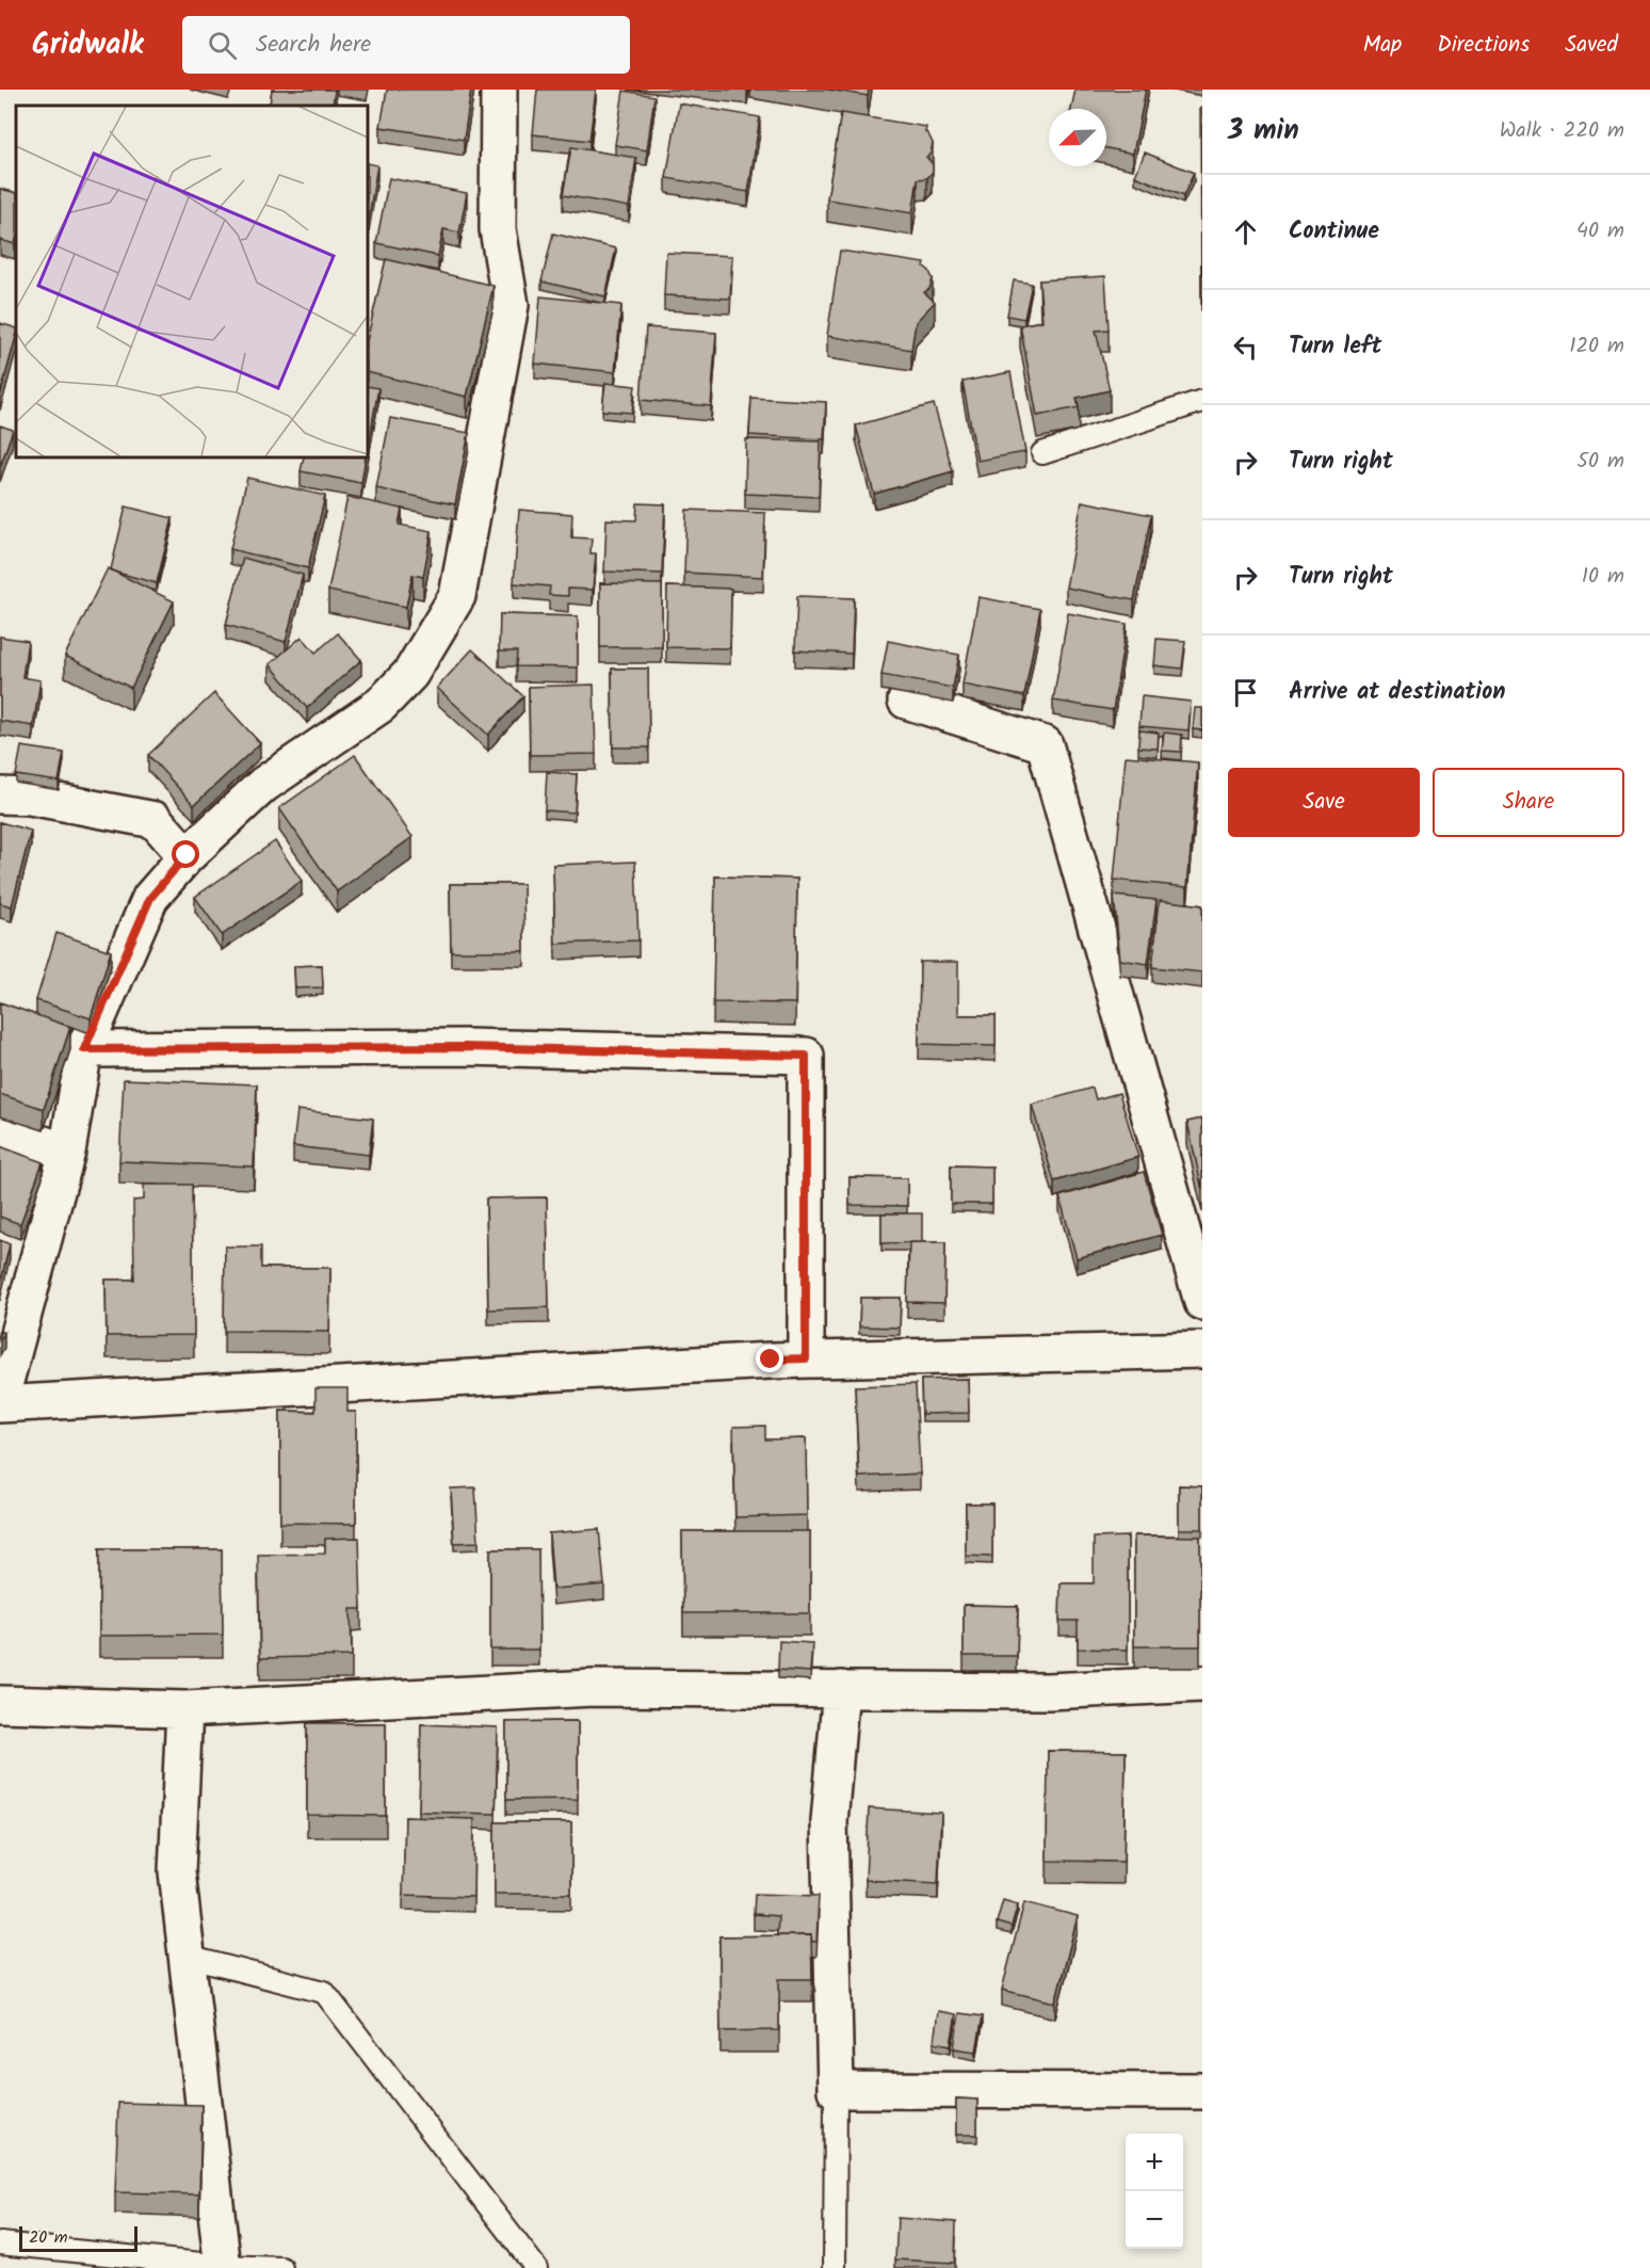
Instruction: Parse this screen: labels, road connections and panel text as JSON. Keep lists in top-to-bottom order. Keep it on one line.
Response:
{"scale_bar":"20 m","north":"bottom left","page":{"header":"Gridwalk","search":"Search here","nav":["Map","Directions","Saved"],"heading":["3 min","Walk · 220 m"],"list":[["Continue","40 m"],["Turn left","120 m"],["Turn right","50 m"],["Turn right","10 m"],"Arrive at destination"],"buttons":["Save","Share"],"map_buttons":["+","−"],"scale":"20 m"}}
